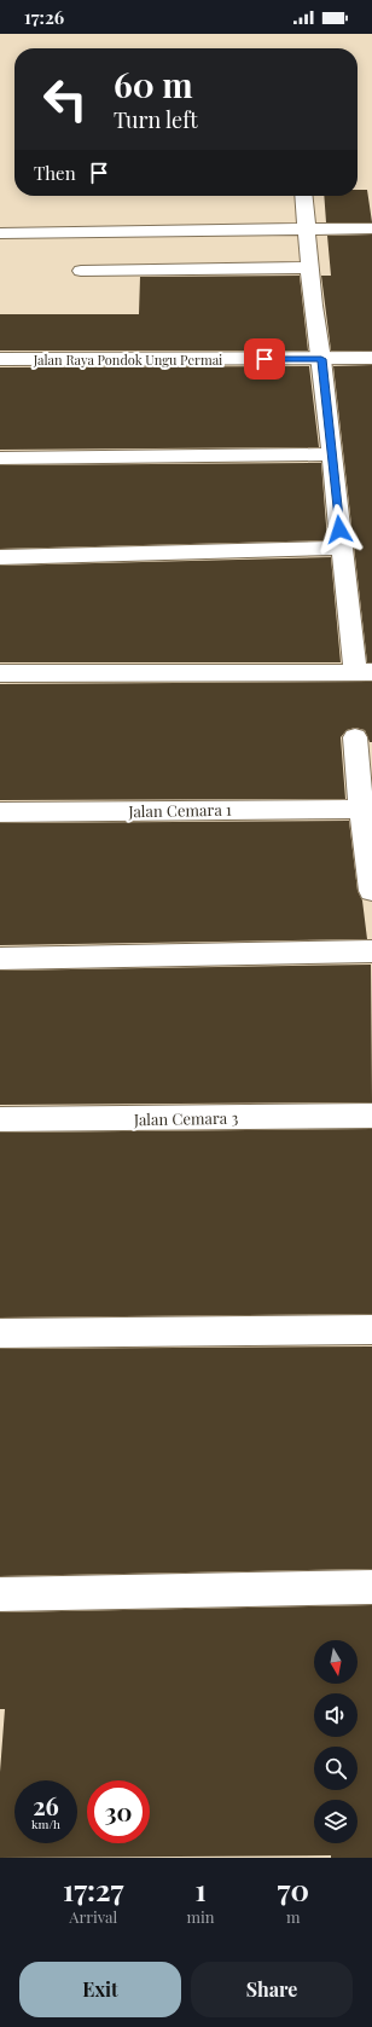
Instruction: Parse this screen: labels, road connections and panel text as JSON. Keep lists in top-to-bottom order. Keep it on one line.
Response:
{"streets":{"street":["Jalan Raya Pondok Ungu Permai","Jalan Cemara 1","Jalan Cemara 3"]},"north":"bottom","page":{"status":"17:26","turn":["60 m","Turn left"],"then":"Then","speed":"26 km/h","limit":"30","eta":["17:27","Arrival","1","min","70","m"],"buttons":["Exit","Share"]}}
